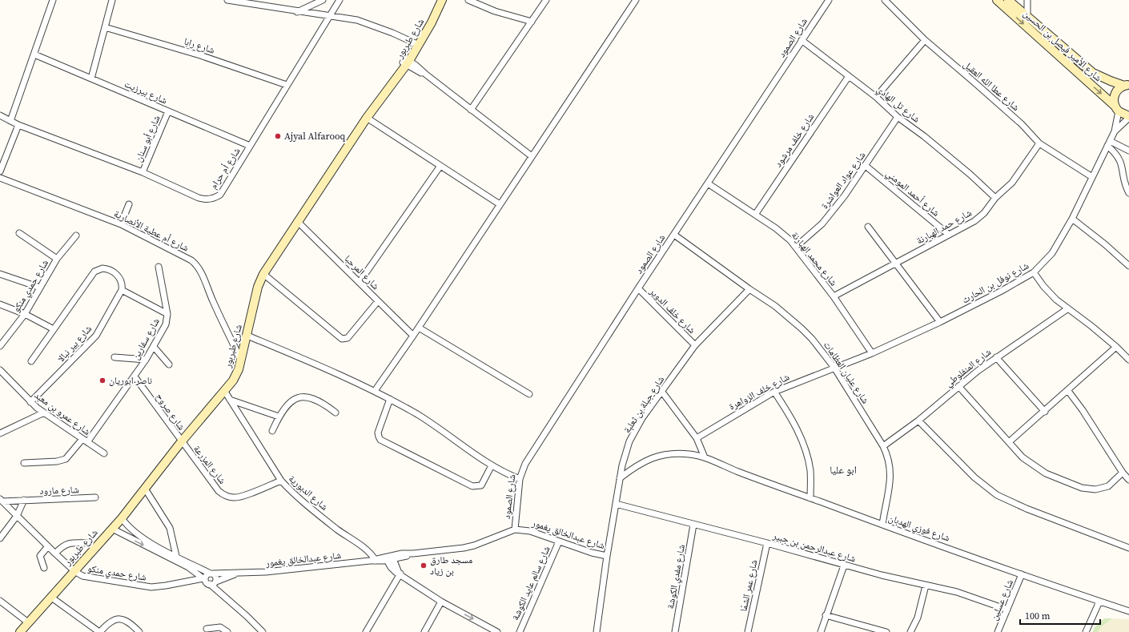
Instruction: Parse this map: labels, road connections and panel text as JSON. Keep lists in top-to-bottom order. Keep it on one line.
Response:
{"streets":{"street":["شارع الصمود","شارع طبربور","شارع رابا","شارع الأمير فيصل بن الحسين","شارع عطا الله العقيل","شارع بيرزيت","شارع تل الهادي","شارع أبو سنان","شارع خلف مرشود","شارع أم حرام","شارع عواد العواشرة","شارع أحمد المومني","شارع حمد الهبارنة","شارع أم عطية الأنصارية","شارع محمد الهبارنة","شارع المرحبا","شارع نوفل بن الحارث","شارع حمدي منكو","شارع خلف الدوير","شارع سفارين","شارع بير نبالا","شارع المنفلوطي","شارع عليان العظامات","شارع خلف الزواهرة","شارع جبلة بن ثعلبة","شارع صروح","شارع عمرو بن معبد","شارع المزرعة","شارع مارود","شارع الدبورية","شارع فوزي الهدبان","شارع عبدالخالق يغمور","شارع عبدالرحمن بن جبير","شارع مفدي الكوشة","شارع سالم عايد الكوشة","شارع عمر الشمّا","شارع عسلين"]},"crossings":[["شارع الصمود","شارع تل الهادي"],["شارع الصمود","شارع محمد الهبارنة"],["شارع الصمود","شارع خلف الدوير"],["شارع الصمود","شارع عليان العظامات"],["شارع الصمود","شارع عبدالخالق يغمور"],["شارع طبربور","شارع أم عطية الأنصارية"],["شارع طبربور","شارع المرحبا"],["شارع طبربور","شارع حمدي منكو"],["شارع طبربور","شارع صروح"],["شارع طبربور","شارع المزرعة"],["شارع طبربور","شارع الدبورية"],["شارع رابا","شارع أم حرام"],["شارع الأمير فيصل بن الحسين","شارع نوفل بن الحارث"],["شارع عطا الله العقيل","شارع حمد الهبارنة"],["شارع عطا الله العقيل","شارع نوفل بن الحارث"],["شارع بيرزيت","شارع أبو سنان"],["شارع بيرزيت","شارع أم حرام"],["شارع تل الهادي","شارع خلف مرشود"],["شارع تل الهادي","شارع عواد العواشرة"],["شارع تل الهادي","شارع حمد الهبارنة"],["شارع أبو سنان","شارع أم حرام"],["شارع خلف مرشود","شارع محمد الهبارنة"],["شارع عواد العواشرة","شارع أحمد المومني"],["شارع عواد العواشرة","شارع محمد الهبارنة"],["شارع أحمد المومني","شارع حمد الهبارنة"],["شارع حمد الهبارنة","شارع محمد الهبارنة"],["شارع محمد الهبارنة","شارع نوفل بن الحارث"],["شارع نوفل بن الحارث","شارع عليان العظامات"],["شارع نوفل بن الحارث","شارع خلف الزواهرة"],["شارع حمدي منكو","شارع مارود"],["شارع حمدي منكو","شارع عبدالخالق يغمور"],["شارع خلف الدوير","شارع جبلة بن ثعلبة"],["شارع سفارين","شارع بير نبالا"],["شارع سفارين","شارع صروح"],["شارع سفارين","شارع عمرو بن معبد"],["شارع بير نبالا","شارع عمرو بن معبد"],["شارع المنفلوطي","شارع عليان العظامات"],["شارع عليان العظامات","شارع خلف الزواهرة"],["شارع عليان العظامات","شارع جبلة بن ثعلبة"],["شارع عليان العظامات","شارع فوزي الهدبان"],["شارع جبلة بن ثعلبة","شارع فوزي الهدبان"],["شارع جبلة بن ثعلبة","شارع عبدالخالق يغمور"],["شارع جبلة بن ثعلبة","شارع عبدالرحمن بن جبير"],["شارع صروح","شارع المزرعة"],["شارع المزرعة","شارع الدبورية"],["شارع الدبورية","شارع عبدالخالق يغمور"],["شارع فوزي الهدبان","شارع عسلين"],["شارع عبدالخالق يغمور","شارع سالم عايد الكوشة"],["شارع عبدالرحمن بن جبير","شارع مفدي الكوشة"],["شارع عبدالرحمن بن جبير","شارع عمر الشمّا"],["شارع عبدالرحمن بن جبير","شارع عسلين"]],"districts":["ابو عليا"],"places":["Ajyal Alfarooq","ناصر ابوريان","مسجد طارق بن زياد"],"scale_bar":"100 m"}
